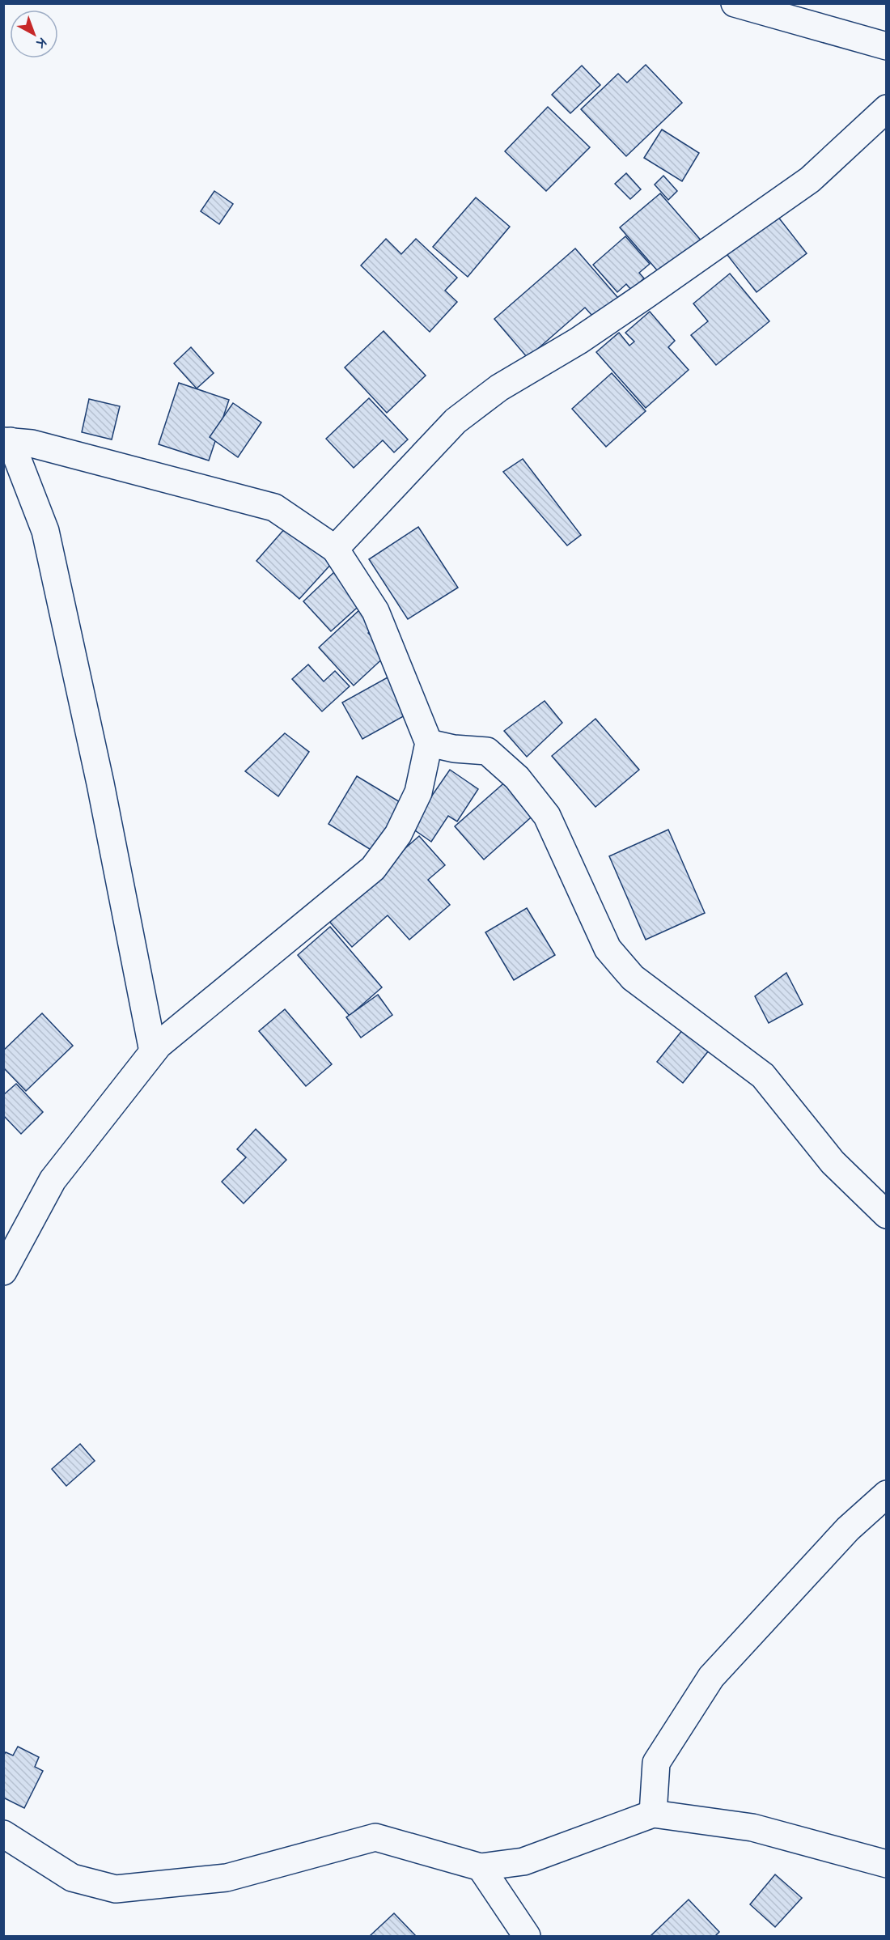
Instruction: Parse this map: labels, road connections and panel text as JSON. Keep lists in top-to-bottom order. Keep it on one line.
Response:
{"north":"bottom right"}
